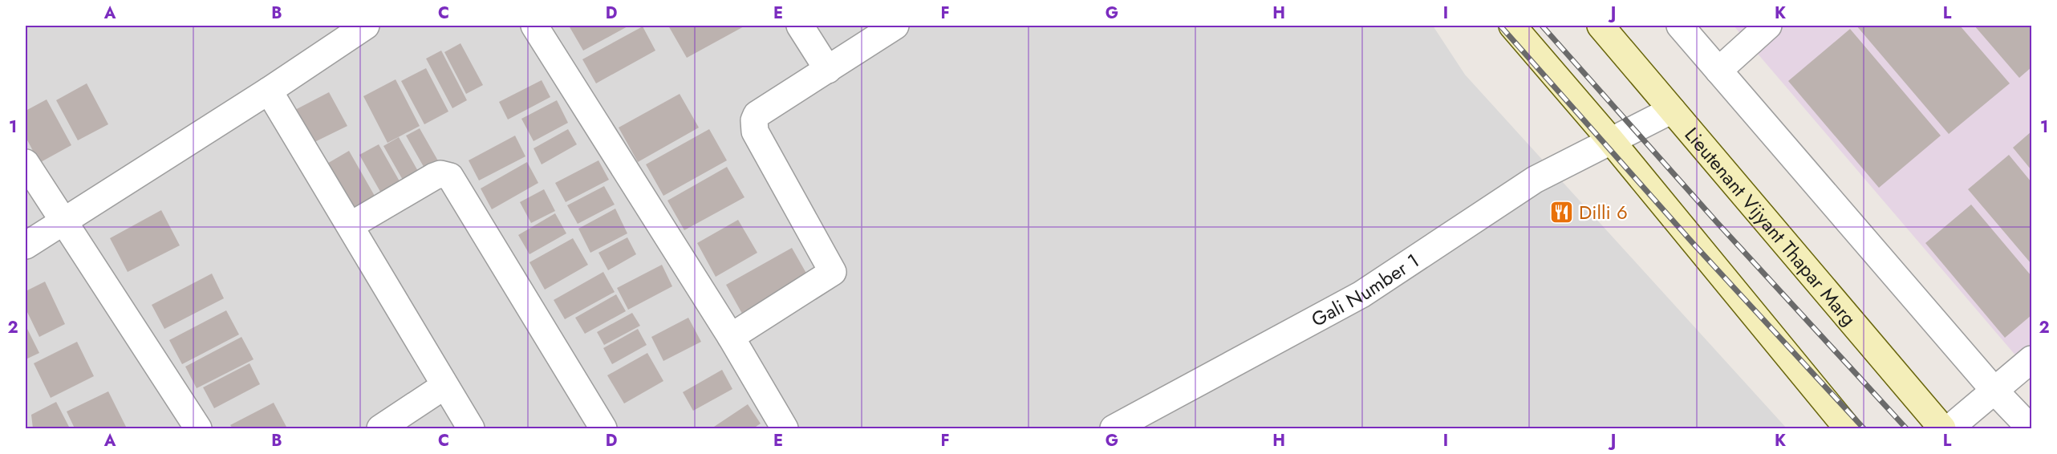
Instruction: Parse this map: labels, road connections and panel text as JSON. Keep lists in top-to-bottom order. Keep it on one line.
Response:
{"streets":{"main road":["Lieutenant Vijyant Thapar Marg"],"street":["Gali Number 1"]},"crossings":[["Lieutenant Vijyant Thapar Marg","Gali Number 1"]],"places":{"restaurant":["Dilli 6"]},"grid":{"columns":["A","B","C","D","E","F","G","H","I","J","K","L"],"rows":["1","2"]}}
